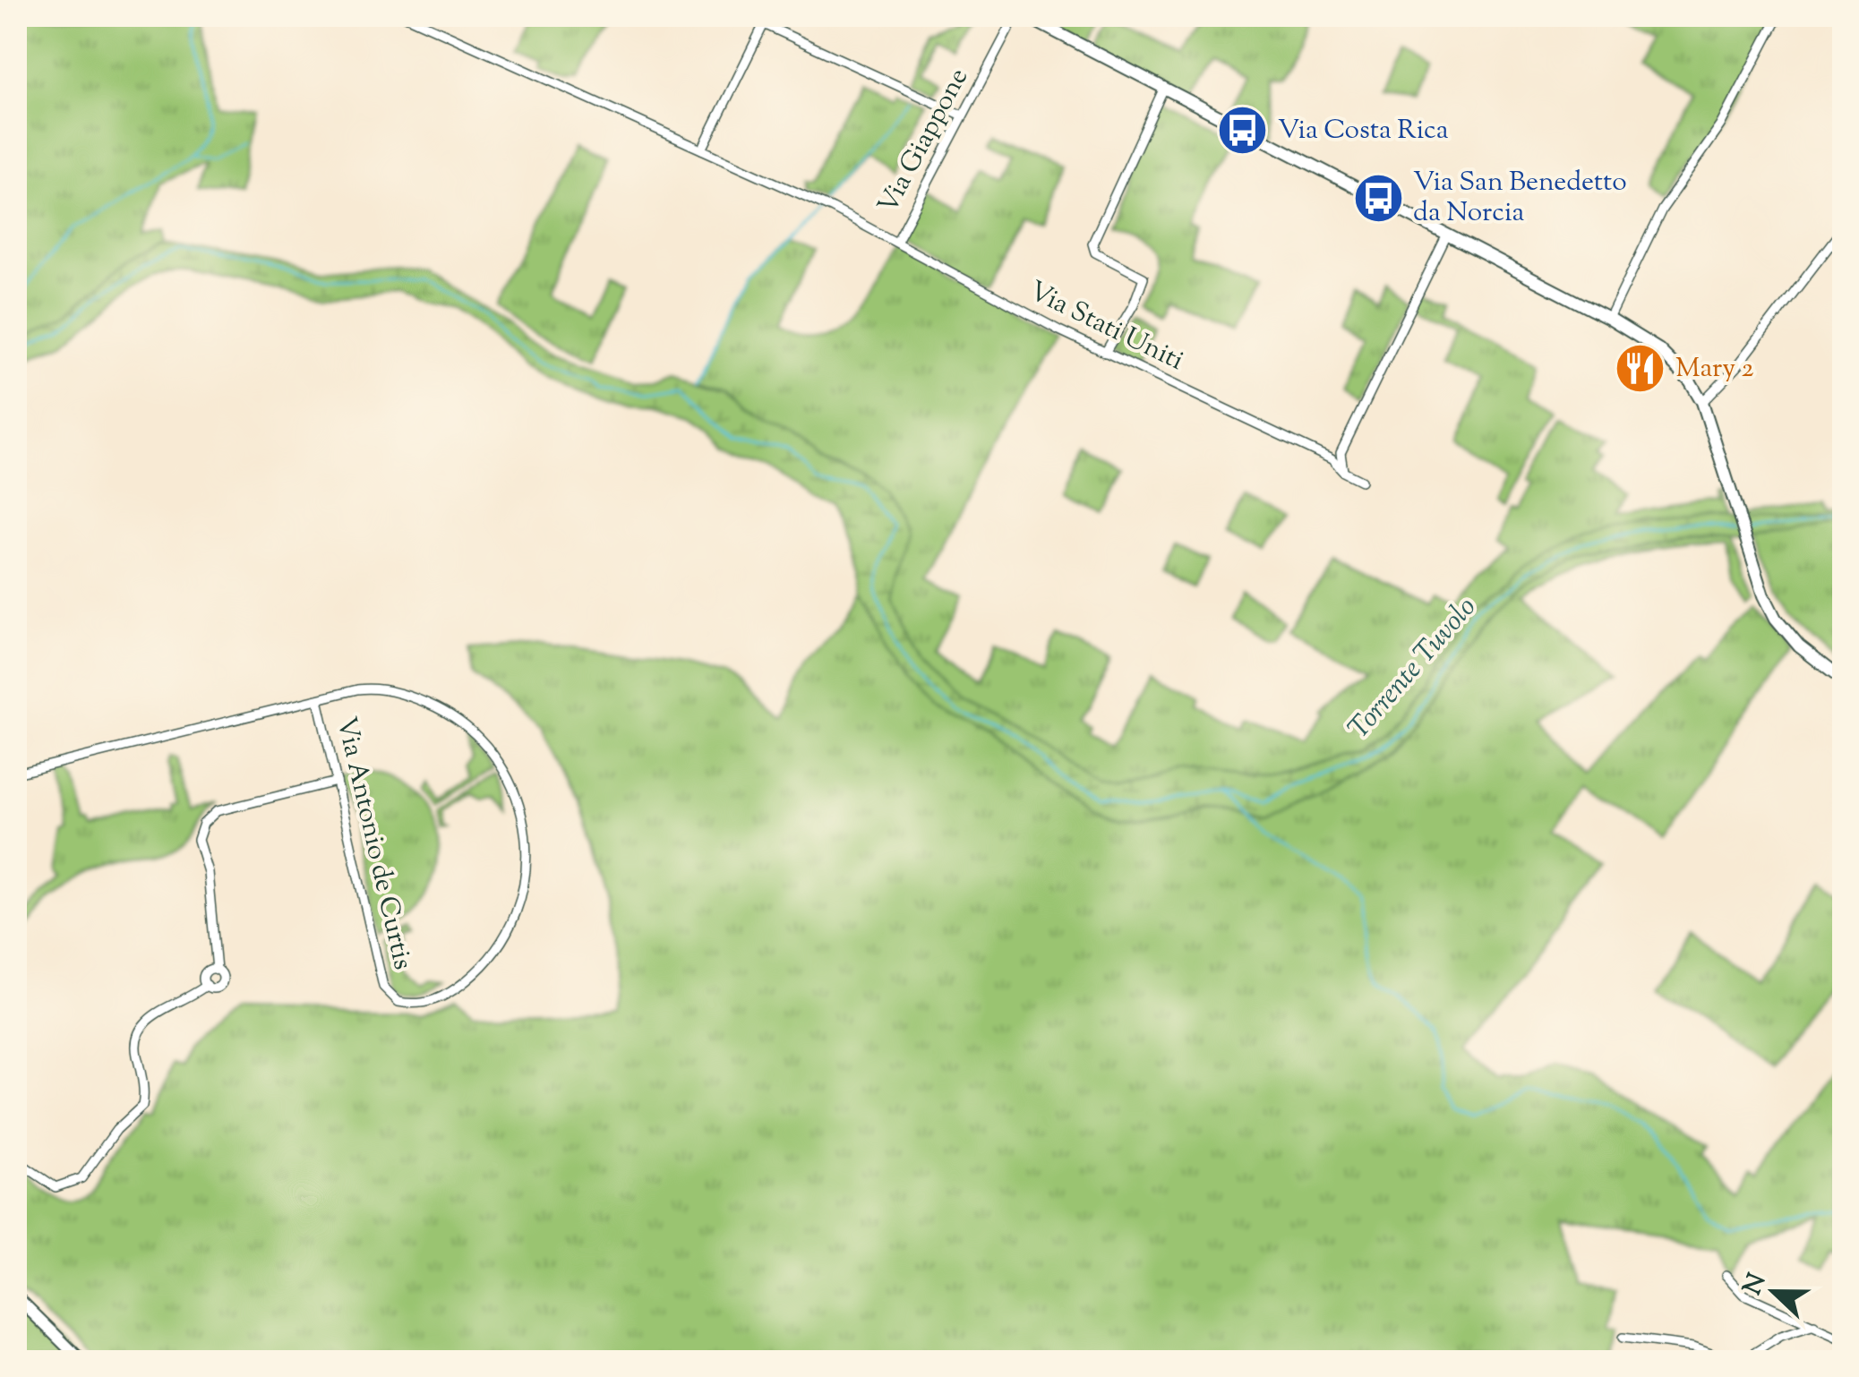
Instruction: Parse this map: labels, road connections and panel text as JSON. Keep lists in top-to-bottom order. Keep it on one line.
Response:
{"streets":{"street":["Via Giappone","Via Stati Uniti","Via Antonio de Curtis"]},"crossings":[["Via Giappone","Via Stati Uniti"]],"water":["Torrente Tuvolo"],"places":{"bus stop":["Via Costa Rica","Via San Benedetto da Norcia"],"restaurant":["Mary 2"]},"north":"left"}
